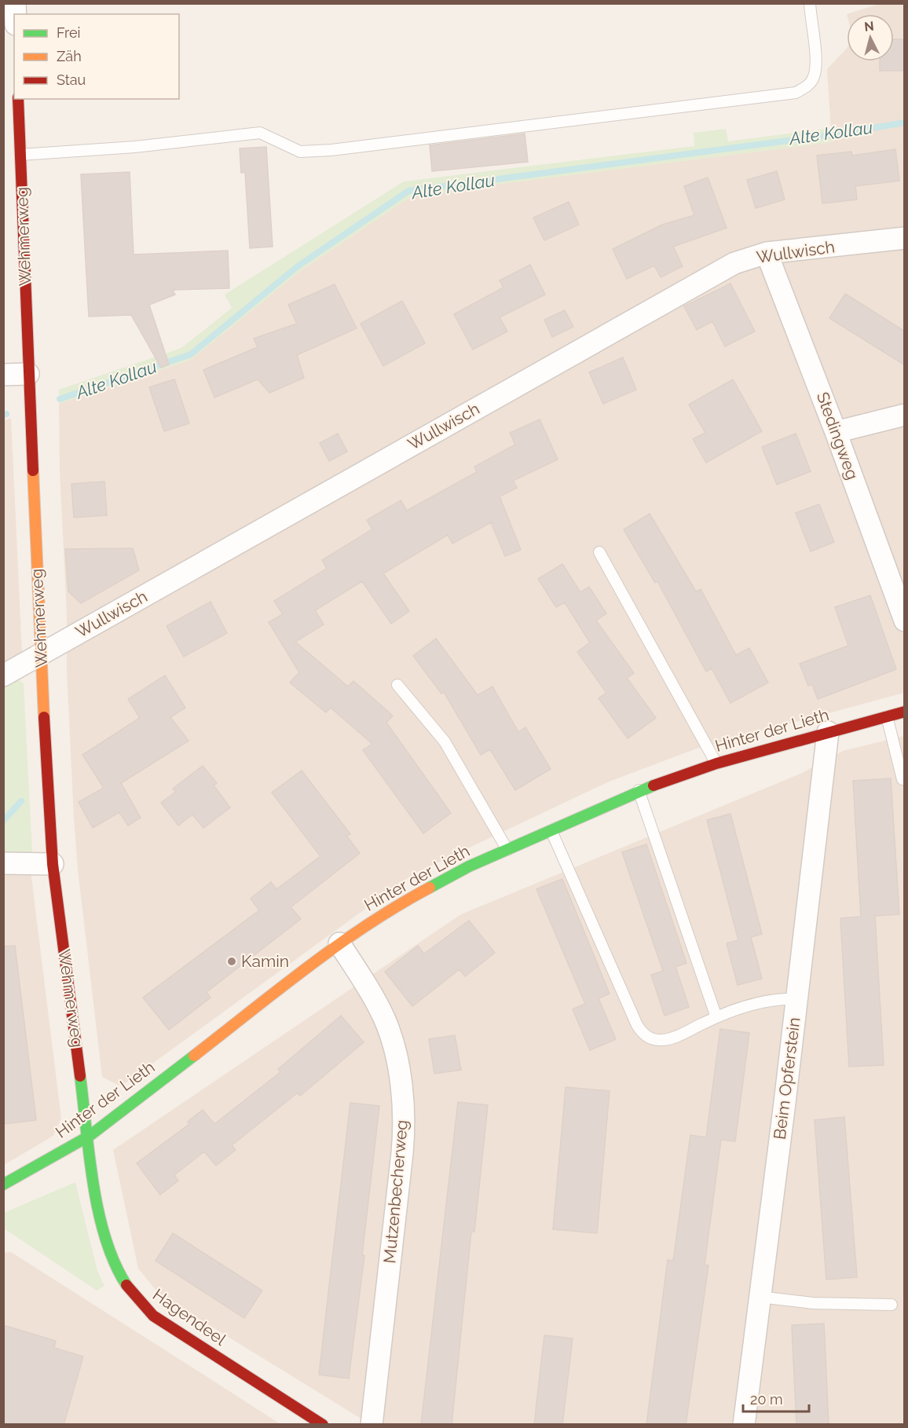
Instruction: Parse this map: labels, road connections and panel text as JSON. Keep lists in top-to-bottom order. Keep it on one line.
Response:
{"streets":{"street":["Wehmerweg","Wullwisch","Stedingweg","Hinter der Lieth","Beim Opferstein","Mutzenbecherweg","Hagendeel"]},"crossings":[["Wehmerweg","Wullwisch"],["Wehmerweg","Hinter der Lieth"],["Wehmerweg","Hagendeel"],["Wullwisch","Stedingweg"],["Hinter der Lieth","Beim Opferstein"],["Hinter der Lieth","Mutzenbecherweg"],["Hinter der Lieth","Hagendeel"]],"water":["Alte Kollau"],"places":["Kamin"],"legend":["Frei","Zäh","Stau"],"scale_bar":"20 m","north":"top"}
